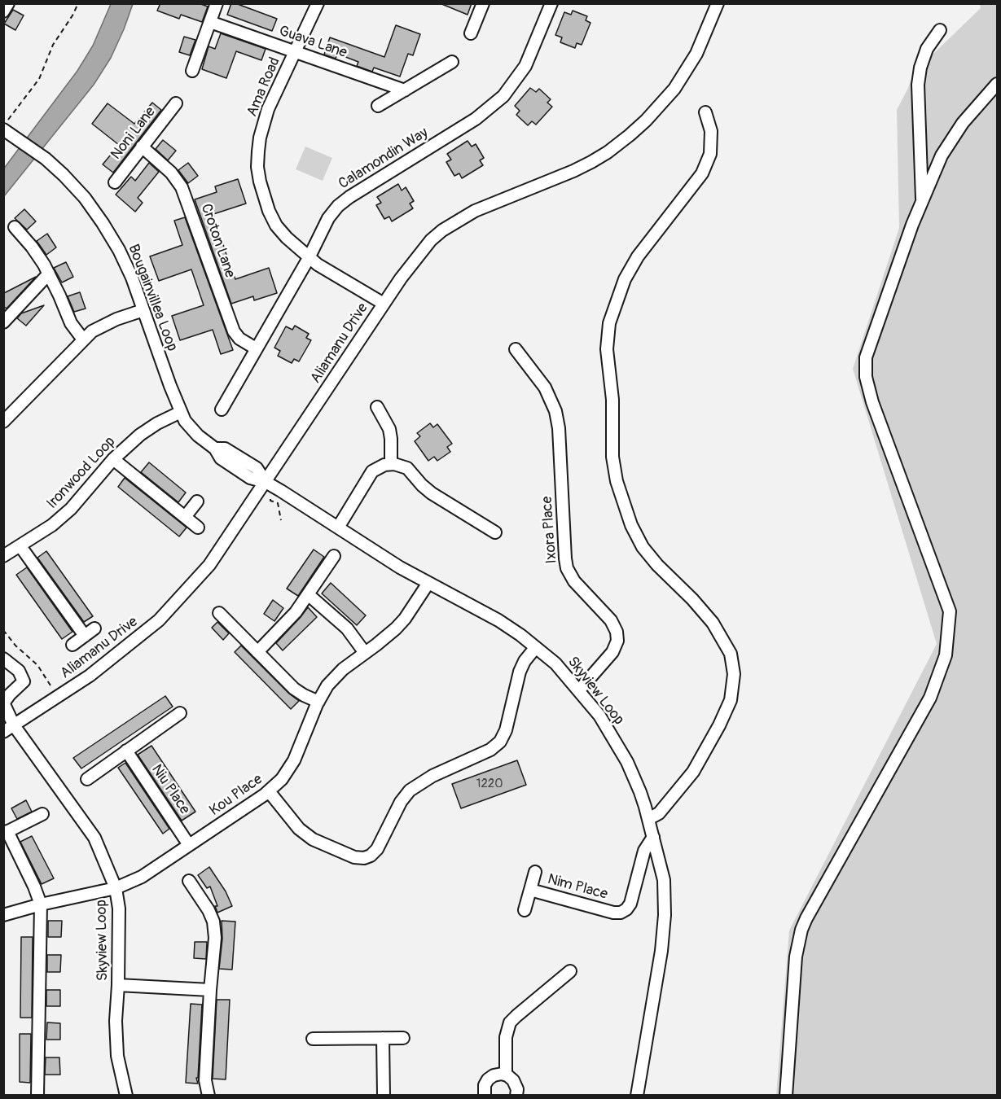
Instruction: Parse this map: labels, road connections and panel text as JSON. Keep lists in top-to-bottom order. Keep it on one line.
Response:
{"streets":{"street":["Guava Lane","Ama Road","Noni Lane","Calamondin Way","Croton Lane","Bougainvillea Loop","Aliamanu Drive","Ironwood Loop","Ixora Place","Skyview Loop","Niu Place","Kou Place","Nim Place"]},"crossings":[["Guava Lane","Ama Road"],["Ama Road","Calamondin Way"],["Ama Road","Aliamanu Drive"],["Noni Lane","Croton Lane"],["Calamondin Way","Croton Lane"],["Bougainvillea Loop","Aliamanu Drive"],["Bougainvillea Loop","Ironwood Loop"],["Bougainvillea Loop","Skyview Loop"],["Aliamanu Drive","Skyview Loop"],["Ixora Place","Skyview Loop"],["Skyview Loop","Kou Place"],["Skyview Loop","Nim Place"],["Niu Place","Kou Place"]],"house_numbers":["1220"]}
